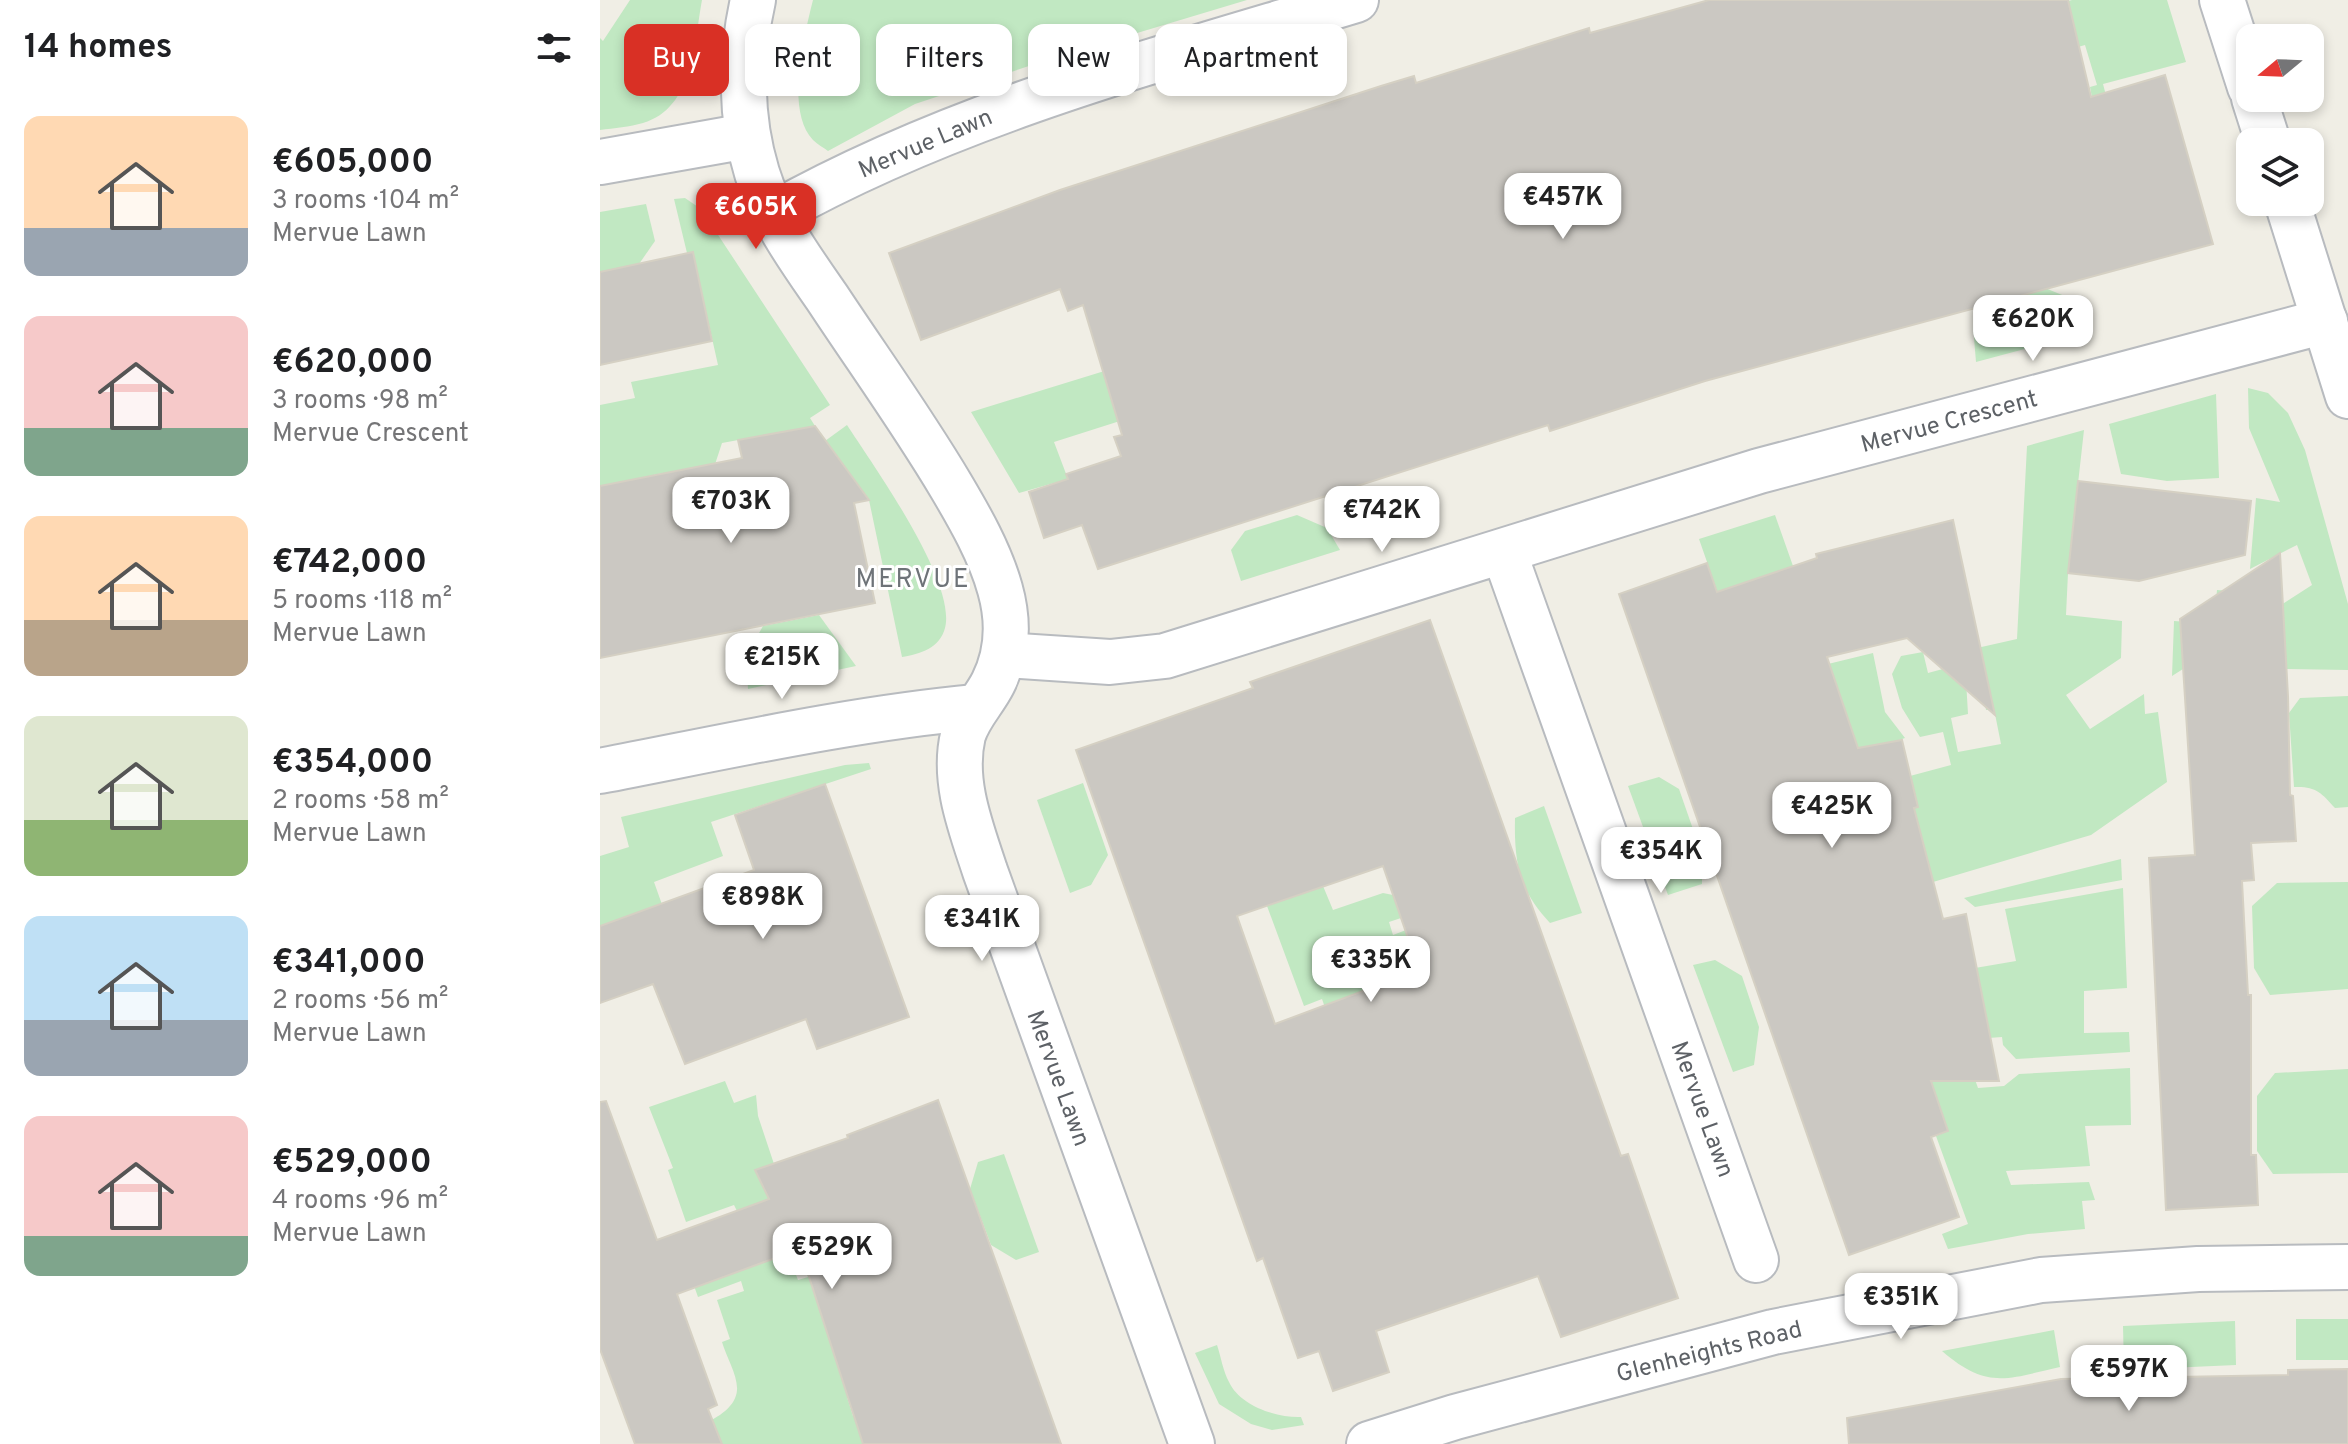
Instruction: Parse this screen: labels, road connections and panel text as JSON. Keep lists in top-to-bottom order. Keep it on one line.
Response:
{"streets":{"street":["Mervue Lawn","Mervue Crescent","Glenheights Road"]},"crossings":[["Mervue Lawn","Mervue Crescent"]],"districts":["MERVUE"],"north":"left","page":{"heading":"14 homes","chip":["Buy","Rent","Filters","New","Apartment"],"list":[{"name":"€605,000","note":"3 rooms · 104 m² · Mervue Lawn"},{"name":"€620,000","note":"3 rooms · 98 m² · Mervue Crescent"},{"name":"€742,000","note":"5 rooms · 118 m² · Mervue Lawn"},{"name":"€354,000","note":"2 rooms · 58 m² · Mervue Lawn"},{"name":"€341,000","note":"2 rooms · 56 m² · Mervue Lawn"},{"name":"€529,000","note":"4 rooms · 96 m² · Mervue Lawn"}],"price":["€457K","€605K","€620K","€703K","€742K","€215K","€425K","€354K","€898K","€341K","€335K","€529K","€351K","€597K"]}}
